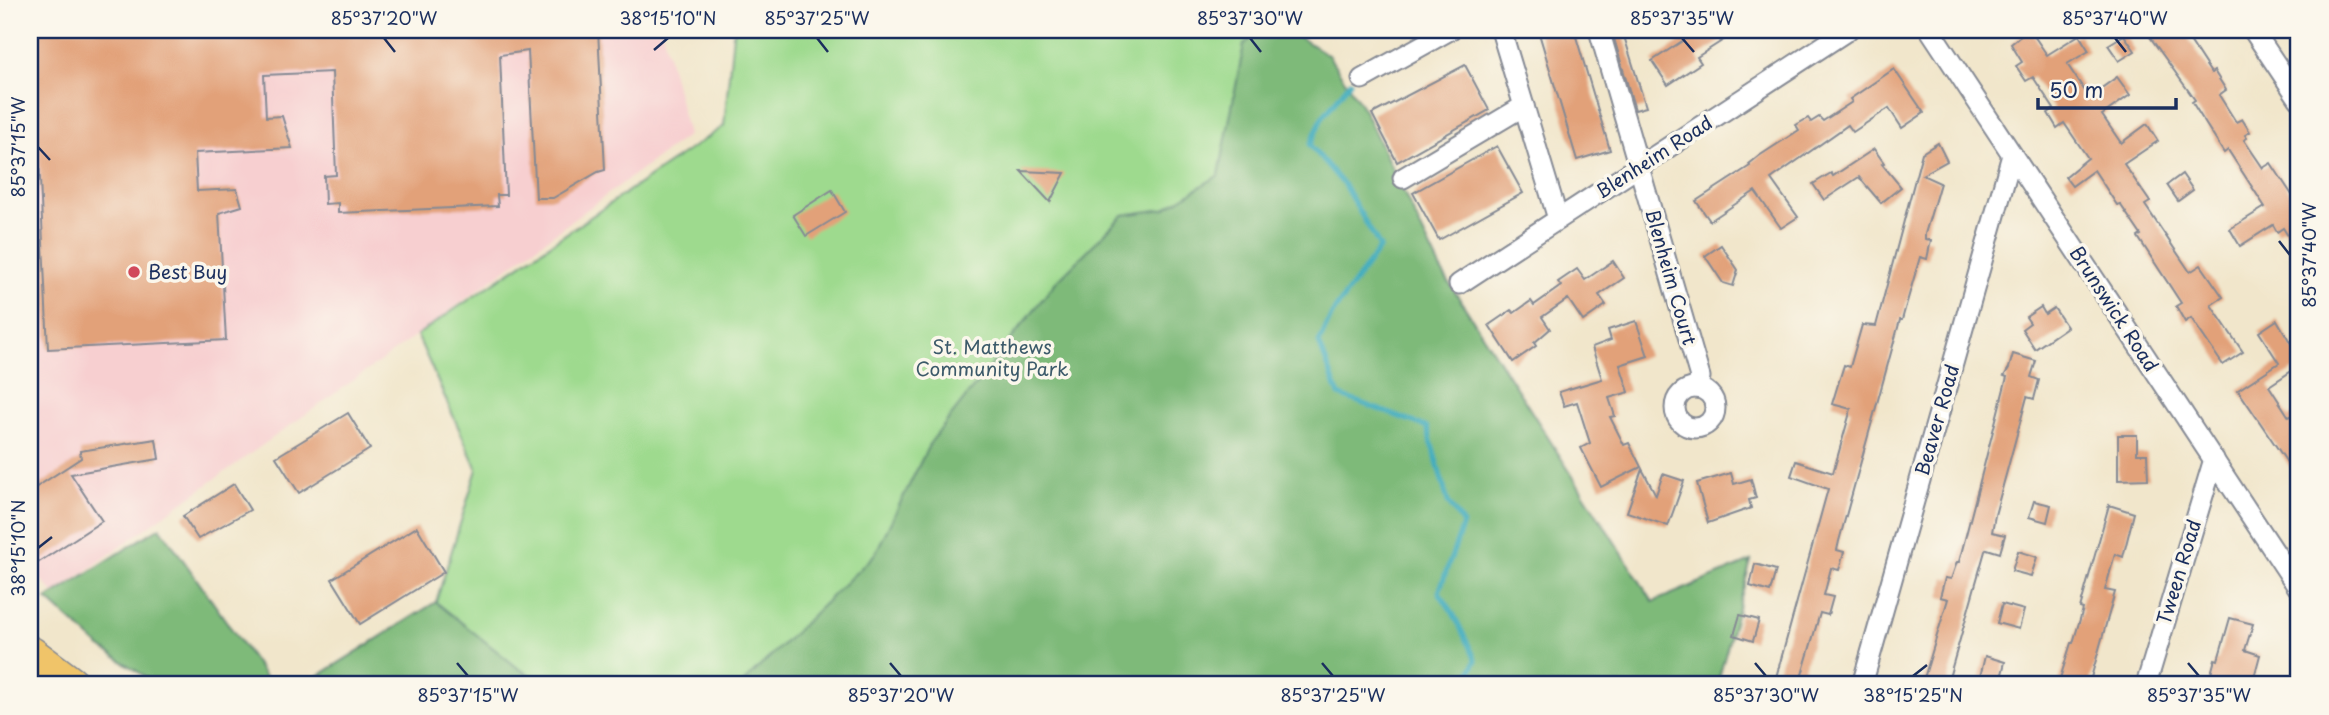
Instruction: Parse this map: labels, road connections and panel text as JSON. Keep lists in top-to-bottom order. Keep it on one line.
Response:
{"streets":{"street":["Blenheim Road","Blenheim Court","Brunswick Road","Beaver Road","Tween Road"]},"crossings":[["Blenheim Road","Blenheim Court"],["Brunswick Road","Beaver Road"],["Brunswick Road","Tween Road"]],"parks":["St. Matthews Community Park"],"places":["Best Buy"],"scale_bar":"50 m","coordinates":["85°37'20\"W","38°15'10\"N","85°37'25\"W","85°37'30\"W","85°37'35\"W","85°37'40\"W","85°37'15\"W","38°15'25\"N"]}
